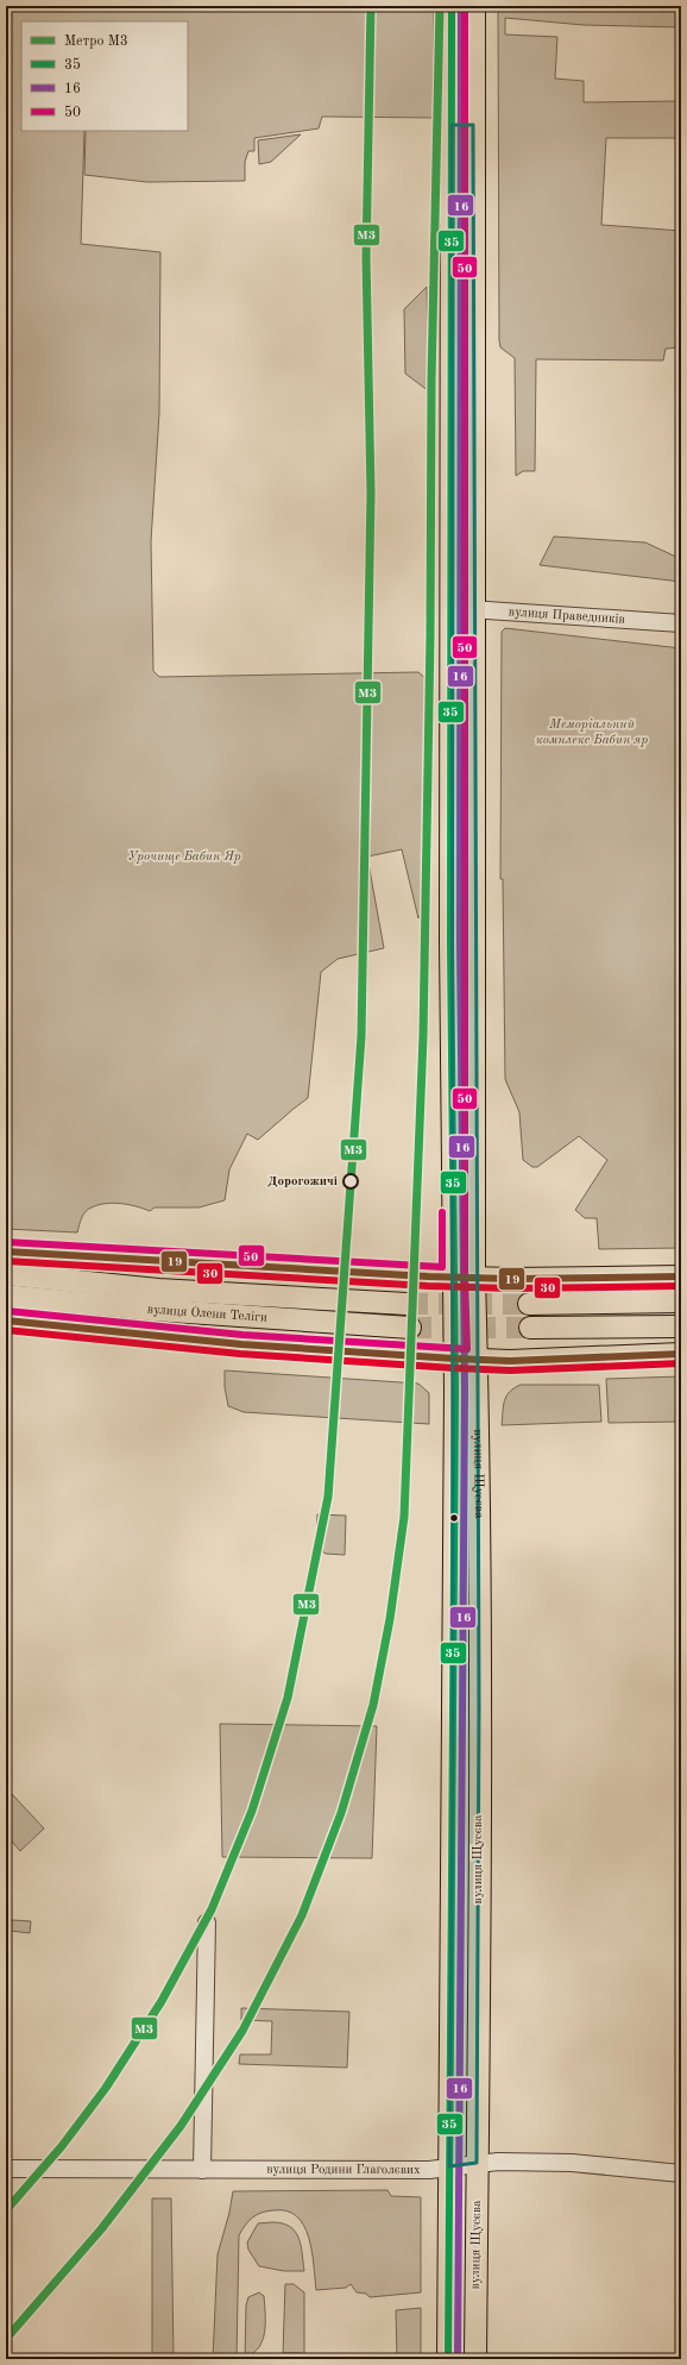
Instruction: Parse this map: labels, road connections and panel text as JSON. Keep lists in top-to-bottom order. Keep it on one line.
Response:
{"streets":{"main road":["вулиця Олени Теліги","вулиця Щусєва"],"street":["вулиця Праведників","вулиця Родини Глаголєвих"]},"crossings":[["вулиця Праведників","вулиця Щусєва"],["вулиця Олени Теліги","вулиця Щусєва"],["вулиця Щусєва","вулиця Родини Глаголєвих"]],"parks":["Меморіальний комплекс Бабин яр","Урочище Бабин Яр"],"places":["Дорогожичі"],"lines":["metro line M3","transit line 35","transit line 16","transit line 50","transit line 19","transit line 30"],"legend":["Метро M3","35","16","50"]}
